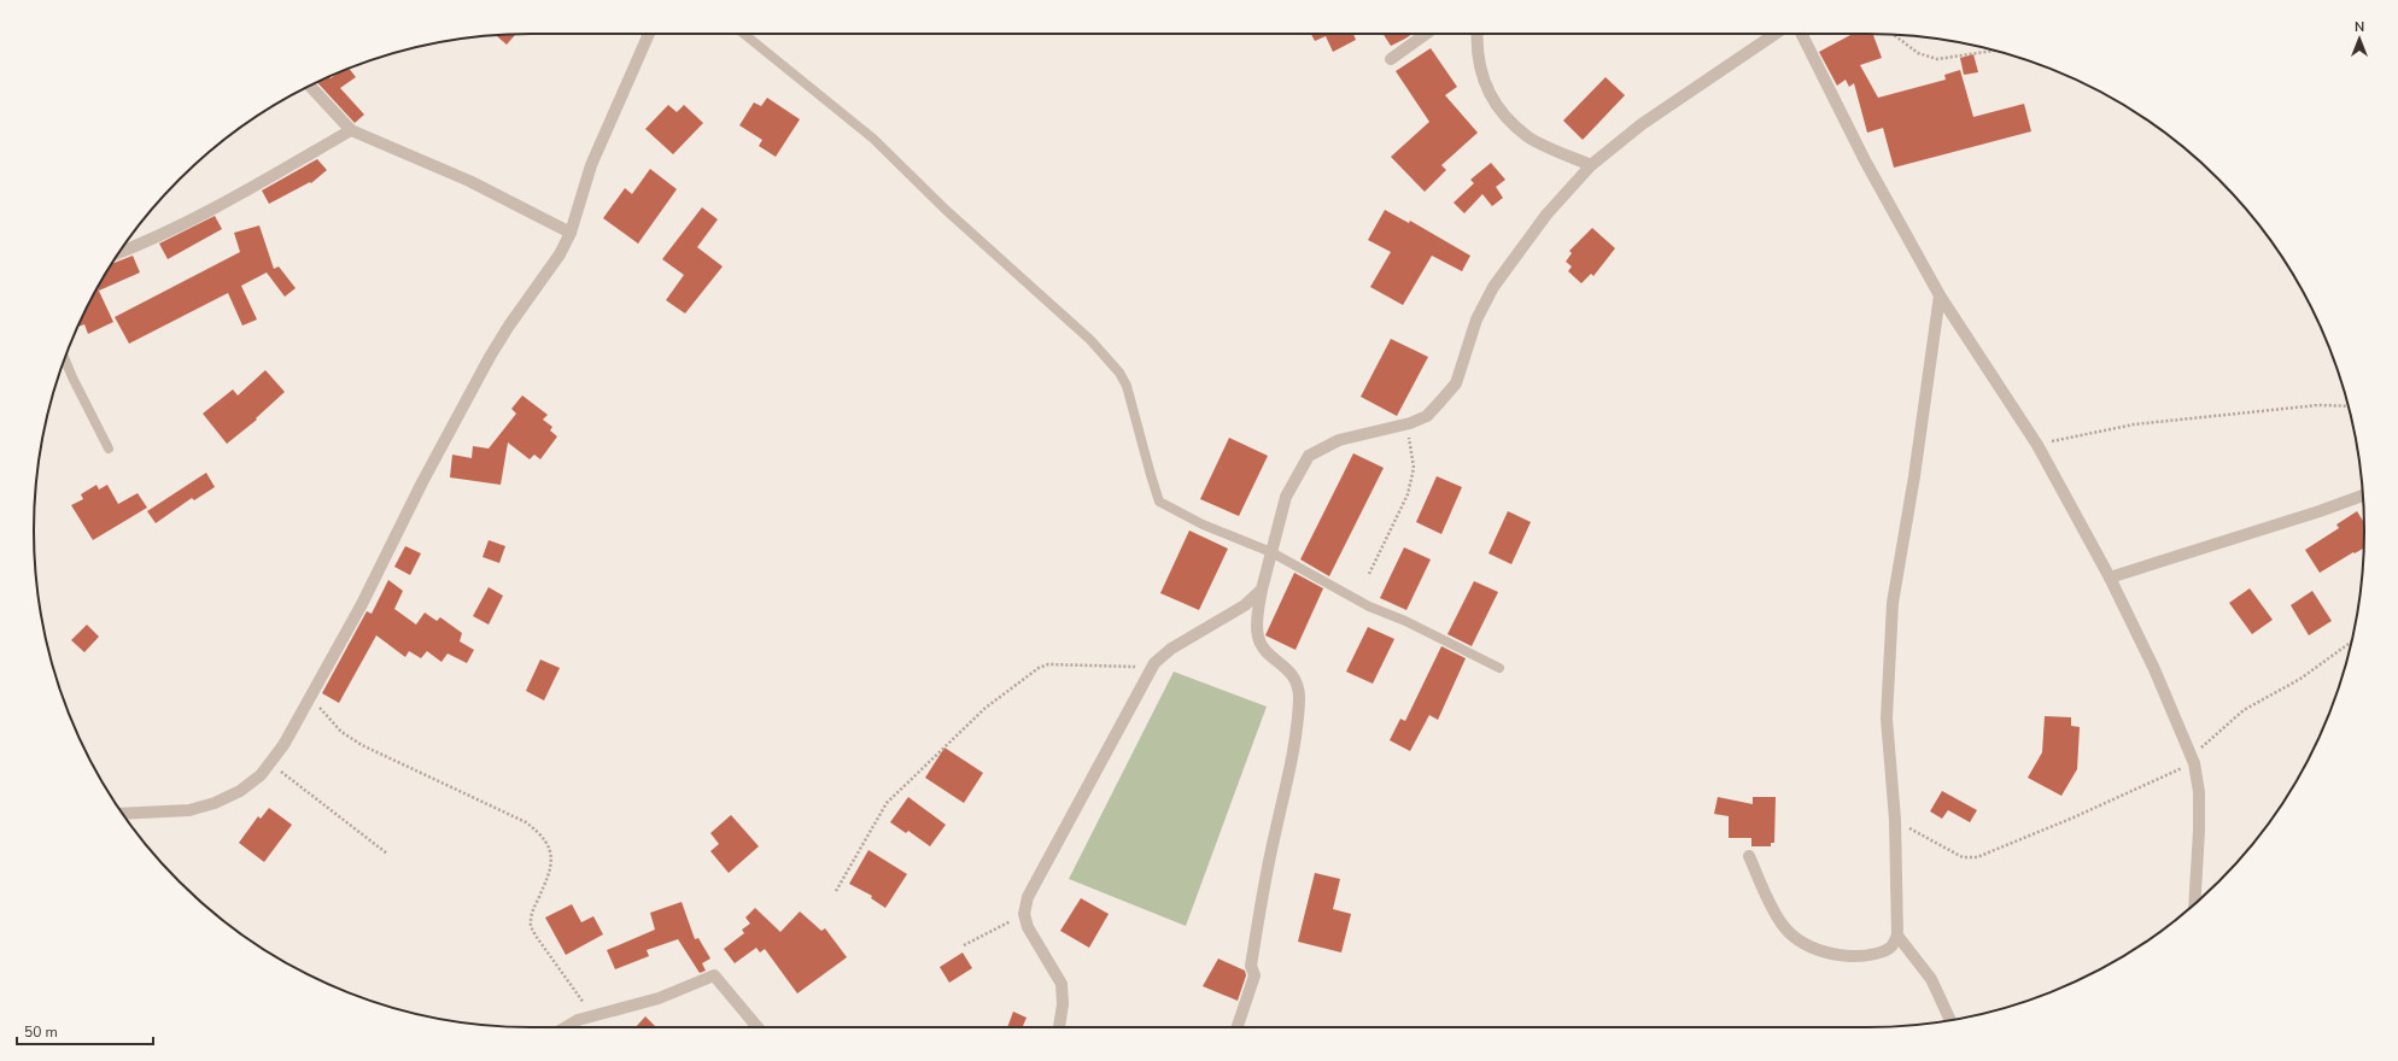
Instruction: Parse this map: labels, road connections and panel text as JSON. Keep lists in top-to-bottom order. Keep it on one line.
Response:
{"scale_bar":"50 m","north":"top"}
